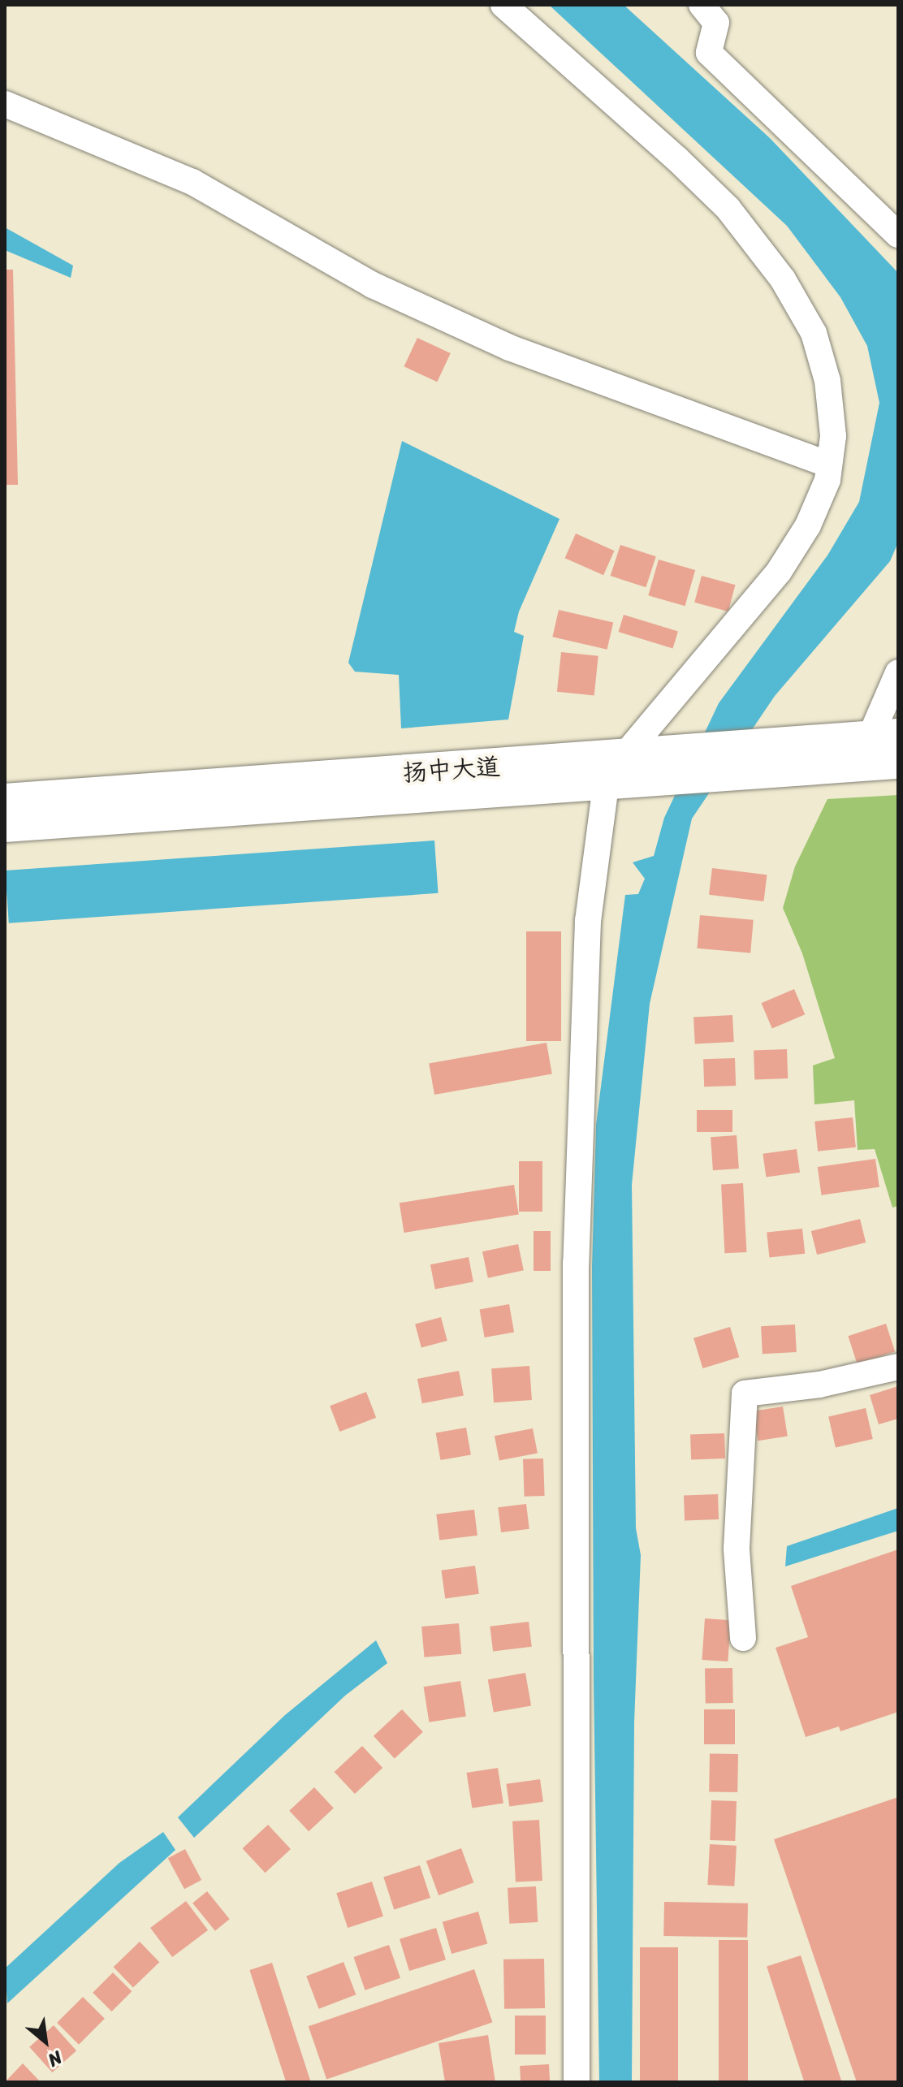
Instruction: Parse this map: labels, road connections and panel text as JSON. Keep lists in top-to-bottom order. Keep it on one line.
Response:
{"streets":{"main road":["扬中大道"]},"north":"bottom right"}
